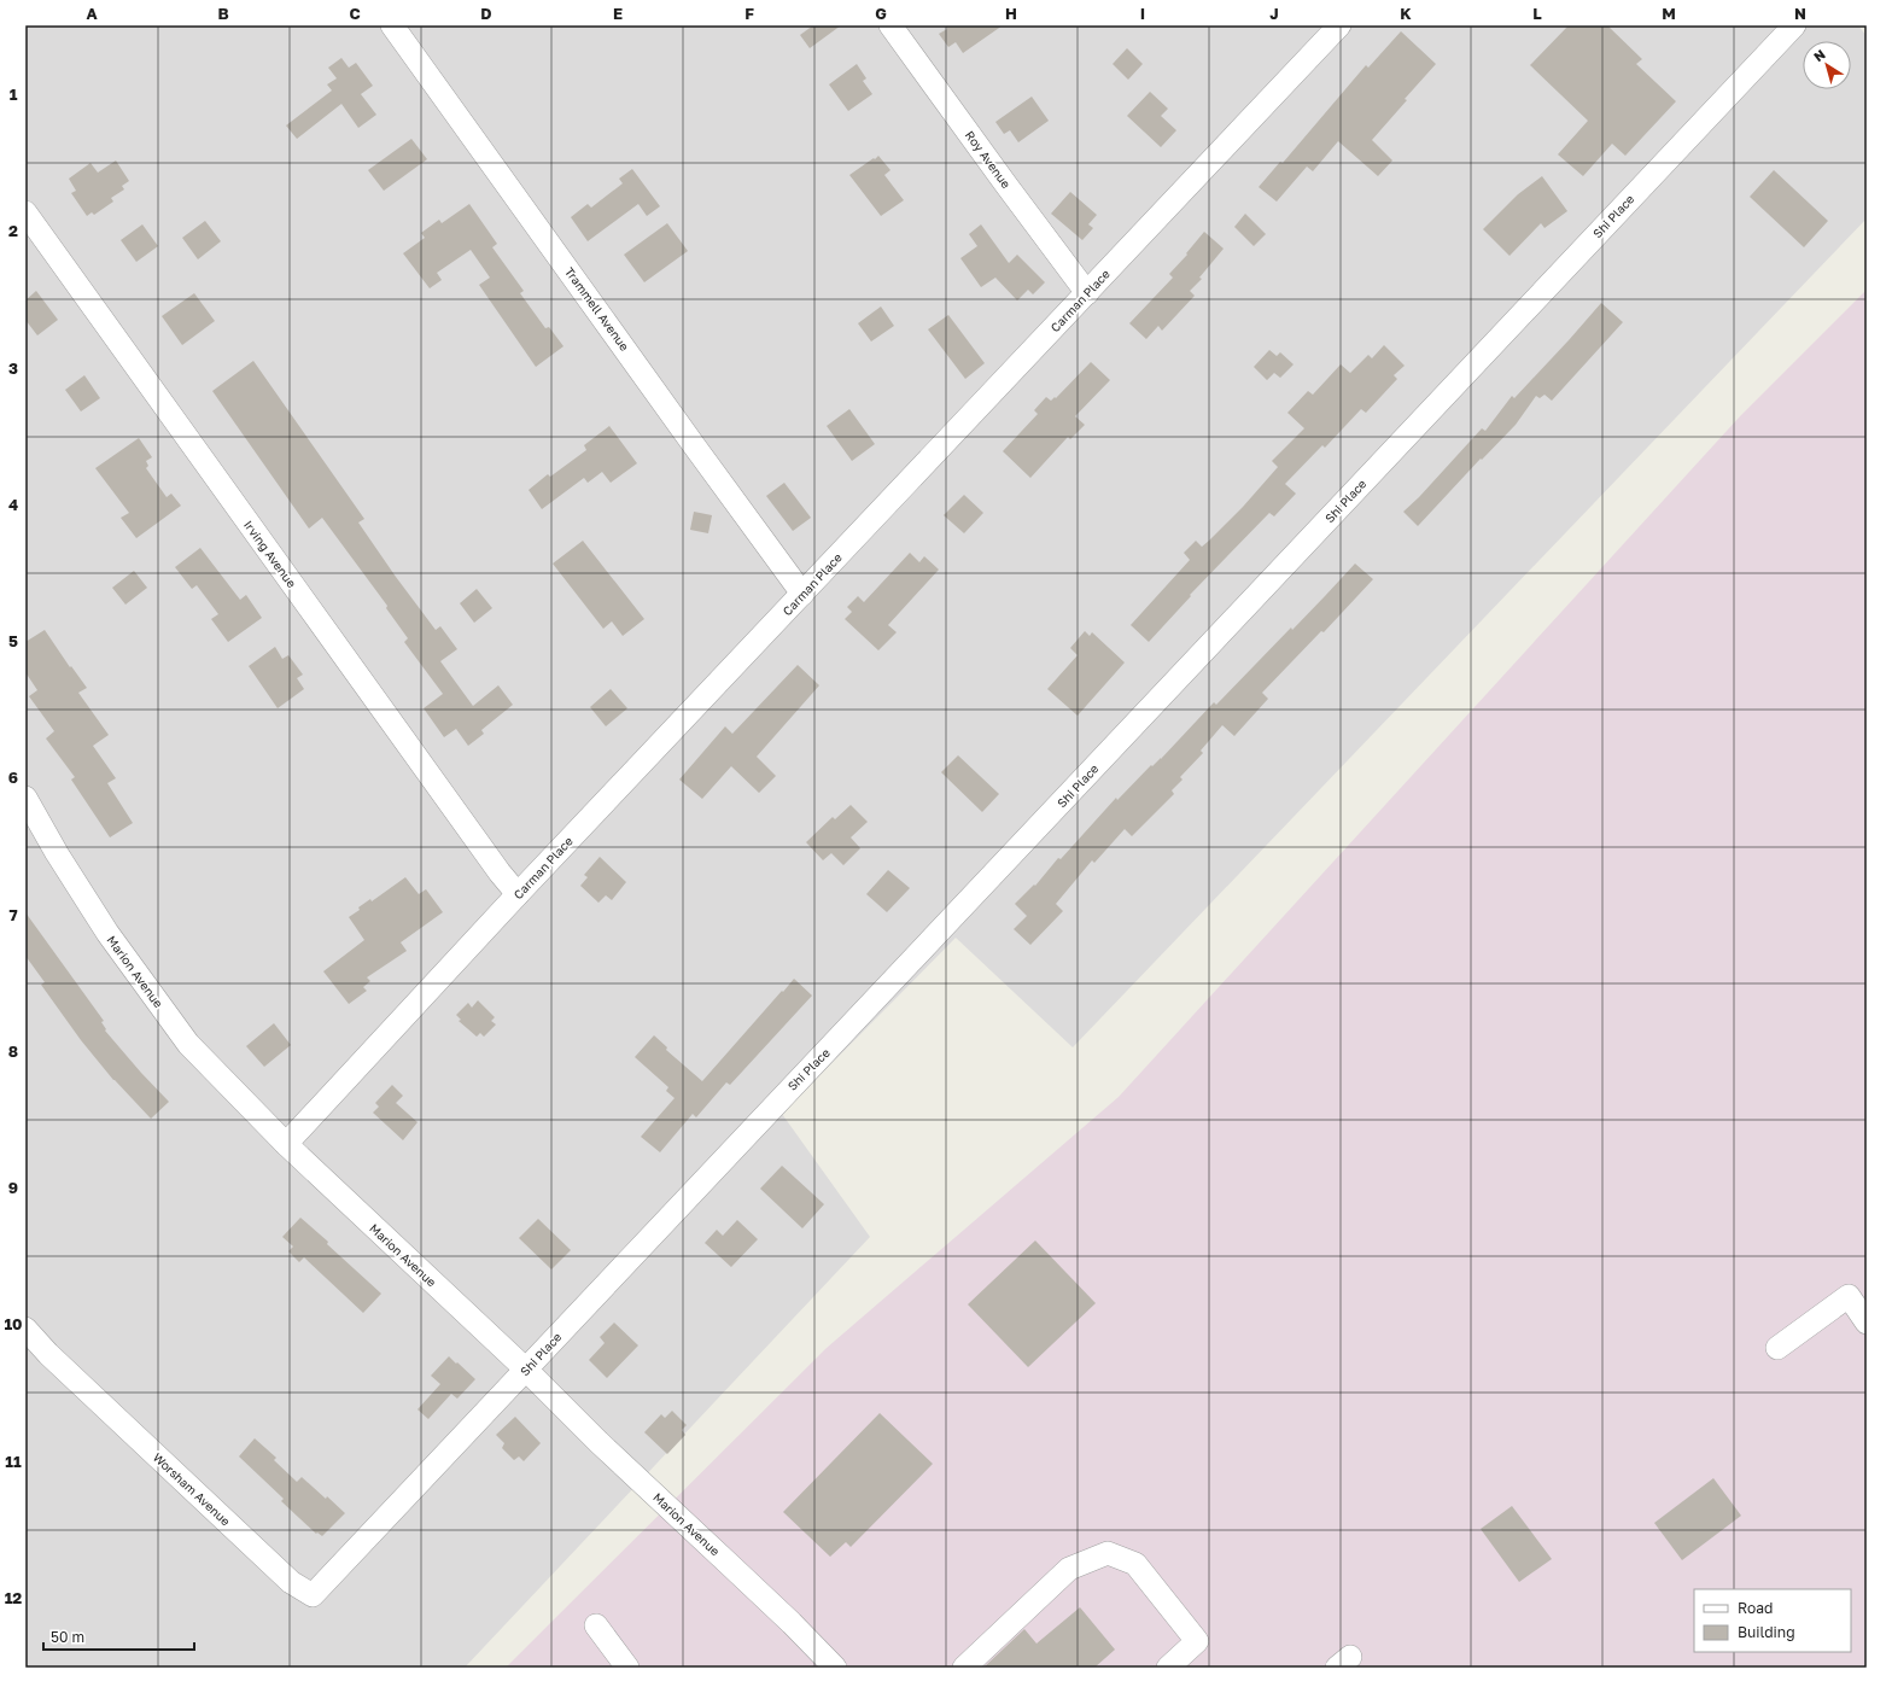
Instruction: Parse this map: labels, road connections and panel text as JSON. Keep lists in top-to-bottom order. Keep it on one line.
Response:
{"streets":{"street":["Roy Avenue","Shi Place","Carman Place","Trammell Avenue","Irving Avenue","Marion Avenue","Worsham Avenue"]},"crossings":[["Roy Avenue","Carman Place"],["Shi Place","Marion Avenue"],["Shi Place","Worsham Avenue"],["Carman Place","Trammell Avenue"],["Carman Place","Irving Avenue"],["Carman Place","Marion Avenue"]],"legend":["Road","Building"],"scale_bar":"50 m","north":"top left","grid":{"columns":["A","B","C","D","E","F","G","H","I","J","K","L","M","N"],"rows":["1","2","3","4","5","6","7","8","9","10","11","12"]}}
